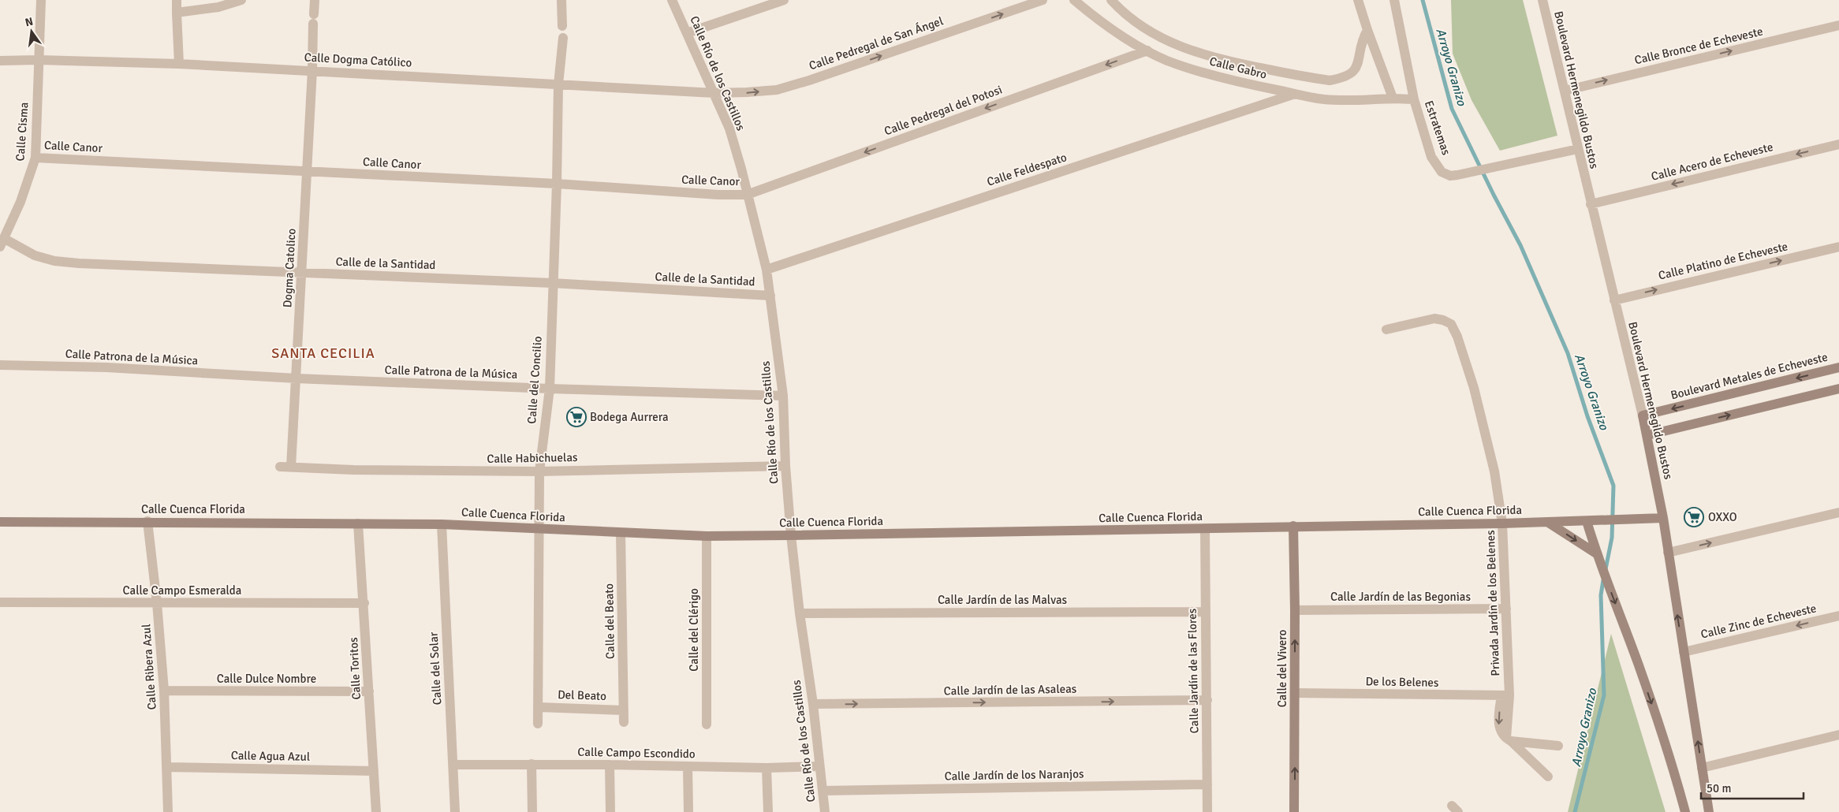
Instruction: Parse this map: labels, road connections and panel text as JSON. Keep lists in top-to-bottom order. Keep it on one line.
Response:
{"streets":{"street":["Calle Pedregal de San Ángel","Calle Bronce de Echeveste","Calle Dogma Católico","Calle Gabro","Calle Río de los Castillos","Boulevard Hermenegildo Bustos","Calle Pedregal del Potosi","Estratemas","Calle Cisma","Calle Canor","Calle Acero de Echeveste","Calle Feldespato","Calle Platino de Echeveste","Calle de la Santidad","Dogma Catolico","Calle Patrona de la Música","Boulevard Metales de Echeveste","Calle del Concilio","Calle Habichuelas","Calle Cuenca Florida","Calle Campo Esmeralda","Calle Jardín de las Begonias","Calle Jardín de las Malvas","Privada Jardín de los Belenes","Calle del Beato","Calle Zinc de Echeveste","Calle del Clérigo","Calle Ribera Azul","Calle Toritos","Calle del Solar","Calle del Vivero","Calle Jardín de las Flores","Calle Dulce Nombre","De los Belenes","Calle Jardín de las Asaleas","Del Beato","Calle Campo Escondido","Calle Agua Azul","Calle Jardín de los Naranjos"]},"crossings":[["Calle Pedregal de San Ángel","Calle Dogma Católico"],["Calle Pedregal de San Ángel","Calle Río de los Castillos"],["Calle Bronce de Echeveste","Boulevard Hermenegildo Bustos"],["Calle Dogma Católico","Calle Río de los Castillos"],["Calle Dogma Católico","Calle Cisma"],["Calle Dogma Católico","Dogma Catolico"],["Calle Dogma Católico","Calle del Concilio"],["Calle Gabro","Calle Pedregal del Potosi"],["Calle Gabro","Estratemas"],["Calle Gabro","Calle Feldespato"],["Calle Río de los Castillos","Calle Pedregal del Potosi"],["Calle Río de los Castillos","Calle Canor"],["Calle Río de los Castillos","Calle Feldespato"],["Calle Río de los Castillos","Calle de la Santidad"],["Calle Río de los Castillos","Calle Patrona de la Música"],["Calle Río de los Castillos","Calle Habichuelas"],["Calle Río de los Castillos","Calle Cuenca Florida"],["Calle Río de los Castillos","Calle Jardín de las Malvas"],["Calle Río de los Castillos","Calle Jardín de las Asaleas"],["Calle Río de los Castillos","Calle Campo Escondido"],["Calle Río de los Castillos","Calle Jardín de los Naranjos"],["Boulevard Hermenegildo Bustos","Estratemas"],["Boulevard Hermenegildo Bustos","Calle Acero de Echeveste"],["Boulevard Hermenegildo Bustos","Calle Platino de Echeveste"],["Boulevard Hermenegildo Bustos","Boulevard Metales de Echeveste"],["Boulevard Hermenegildo Bustos","Calle Cuenca Florida"],["Boulevard Hermenegildo Bustos","Calle Zinc de Echeveste"],["Calle Pedregal del Potosi","Calle Canor"],["Calle Cisma","Calle Canor"],["Calle Cisma","Calle de la Santidad"],["Calle Canor","Dogma Catolico"],["Calle Canor","Calle del Concilio"],["Calle de la Santidad","Dogma Catolico"],["Calle de la Santidad","Calle del Concilio"],["Dogma Catolico","Calle Patrona de la Música"],["Dogma Catolico","Calle Habichuelas"],["Calle Patrona de la Música","Calle del Concilio"],["Calle del Concilio","Calle Habichuelas"],["Calle del Concilio","Calle Cuenca Florida"],["Calle del Concilio","Del Beato"],["Calle Cuenca Florida","Privada Jardín de los Belenes"],["Calle Cuenca Florida","Calle del Beato"],["Calle Cuenca Florida","Calle del Clérigo"],["Calle Cuenca Florida","Calle Ribera Azul"],["Calle Cuenca Florida","Calle Toritos"],["Calle Cuenca Florida","Calle del Solar"],["Calle Cuenca Florida","Calle del Vivero"],["Calle Cuenca Florida","Calle Jardín de las Flores"],["Calle Campo Esmeralda","Calle Ribera Azul"],["Calle Campo Esmeralda","Calle Toritos"],["Calle Jardín de las Begonias","Privada Jardín de los Belenes"],["Calle Jardín de las Begonias","Calle del Vivero"],["Calle Jardín de las Malvas","Calle Jardín de las Flores"],["Privada Jardín de los Belenes","De los Belenes"],["Calle del Beato","Del Beato"],["Calle Ribera Azul","Calle Dulce Nombre"],["Calle Ribera Azul","Calle Agua Azul"],["Calle Toritos","Calle Dulce Nombre"],["Calle Toritos","Calle Agua Azul"],["Calle del Solar","Calle Campo Escondido"],["Calle del Vivero","De los Belenes"],["Calle Jardín de las Flores","Calle Jardín de las Asaleas"],["Calle Jardín de las Flores","Calle Jardín de los Naranjos"]],"one_way":["Calle Pedregal de San Ángel","Calle Bronce de Echeveste","Calle Pedregal del Potosi","Calle Acero de Echeveste","Calle Platino de Echeveste","Calle Zinc de Echeveste","Calle del Vivero","Calle Jardín de las Asaleas"],"districts":["SANTA CECILIA"],"water":["Arroyo Granizo"],"places":{"supermarket":["Bodega Aurrera","OXXO"]},"scale_bar":"50 m","north":"top"}
